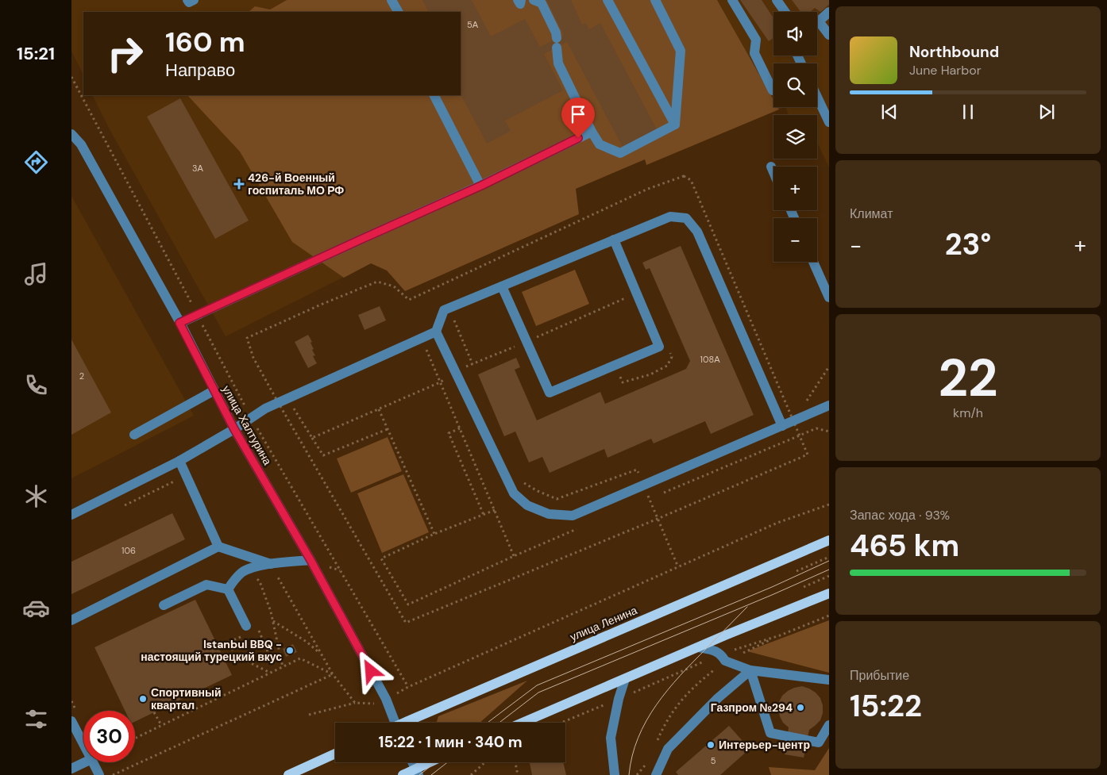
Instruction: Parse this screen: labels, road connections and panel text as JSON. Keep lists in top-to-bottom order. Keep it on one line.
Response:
{"streets":{"main road":["улица Ленина"],"street":["улица Халтурина"]},"places":{"health":["426-й Военный госпиталь МО РФ"],"other":["Istanbul BBQ - настоящий турецкий вкус","Спортивный квартал","Газпром №294","Интерьер-центр"]},"house_numbers":["5А","3А","108А","2","106","5"],"page":{"tabs":"15:21","map_buttons":["+","−"],"turn":["160 m","Направо"],"song":["Northbound","June Harbor"],"tile":["Климат",["22","km/h"],["Запас хода · 93%","465 km"],["Прибытие","15:22"]],"heat":["−","23°","+"],"limit":"30","trip":"15:22 · 1 мин · 340 m"}}
